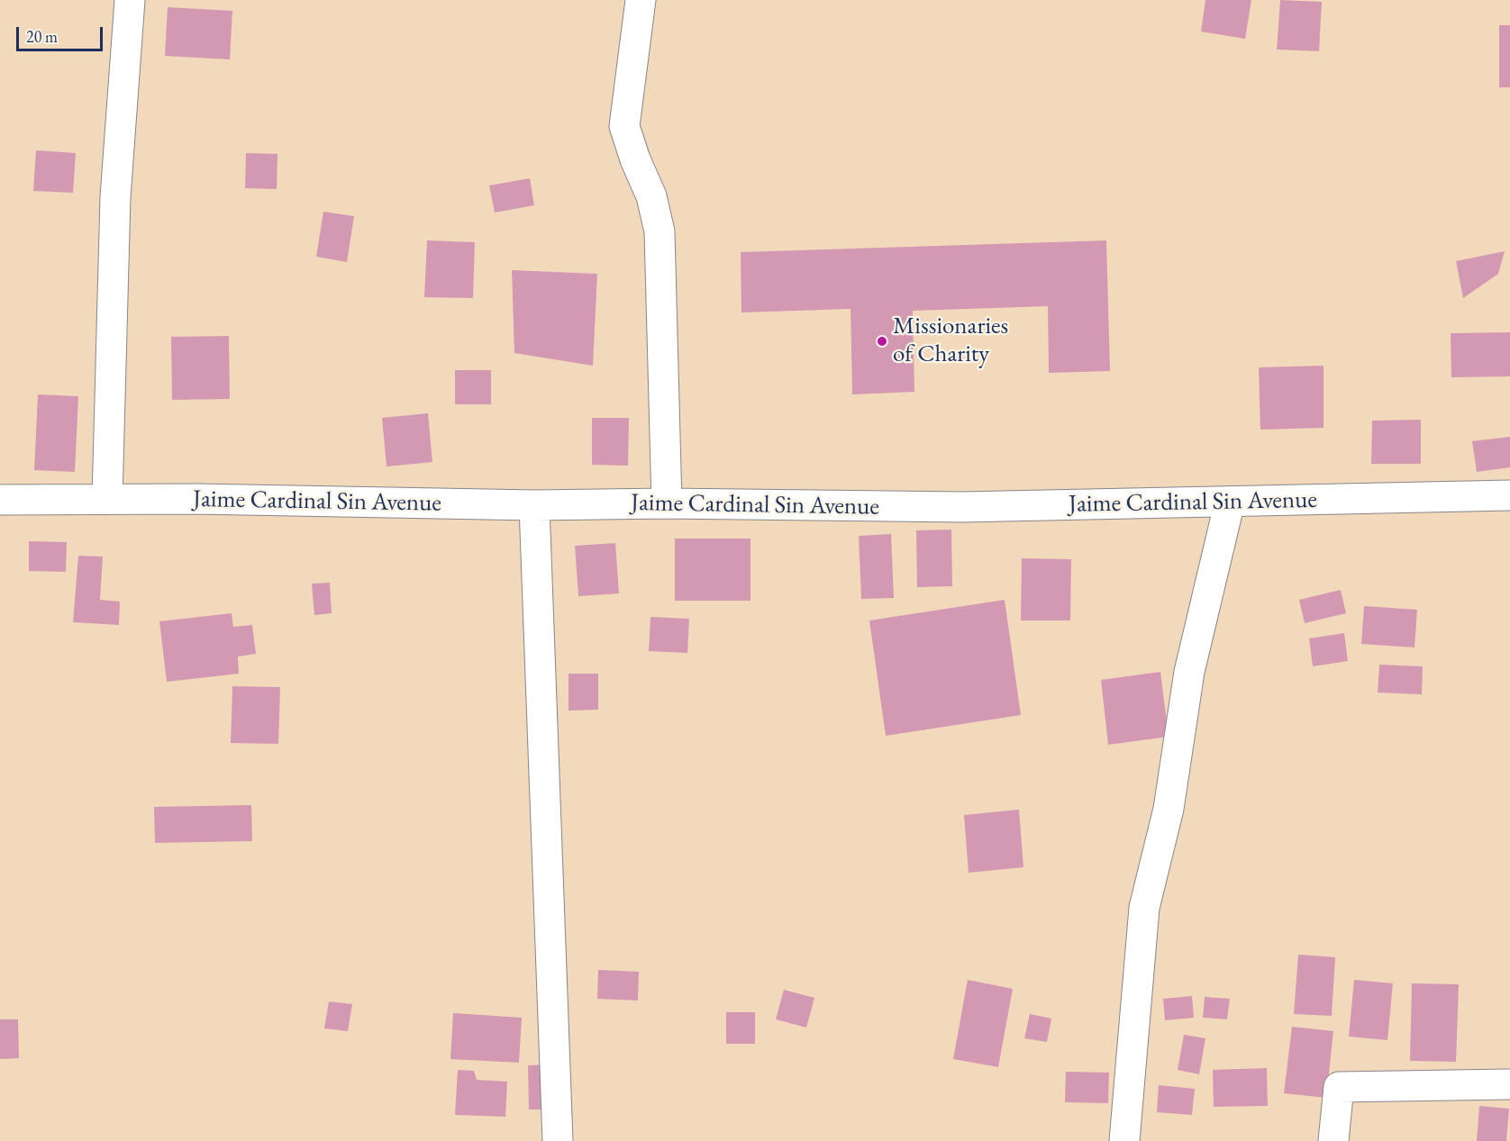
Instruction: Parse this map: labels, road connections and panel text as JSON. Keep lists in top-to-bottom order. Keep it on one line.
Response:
{"streets":{"street":["Jaime Cardinal Sin Avenue"]},"places":["Missionaries of Charity"],"scale_bar":"20 m"}
